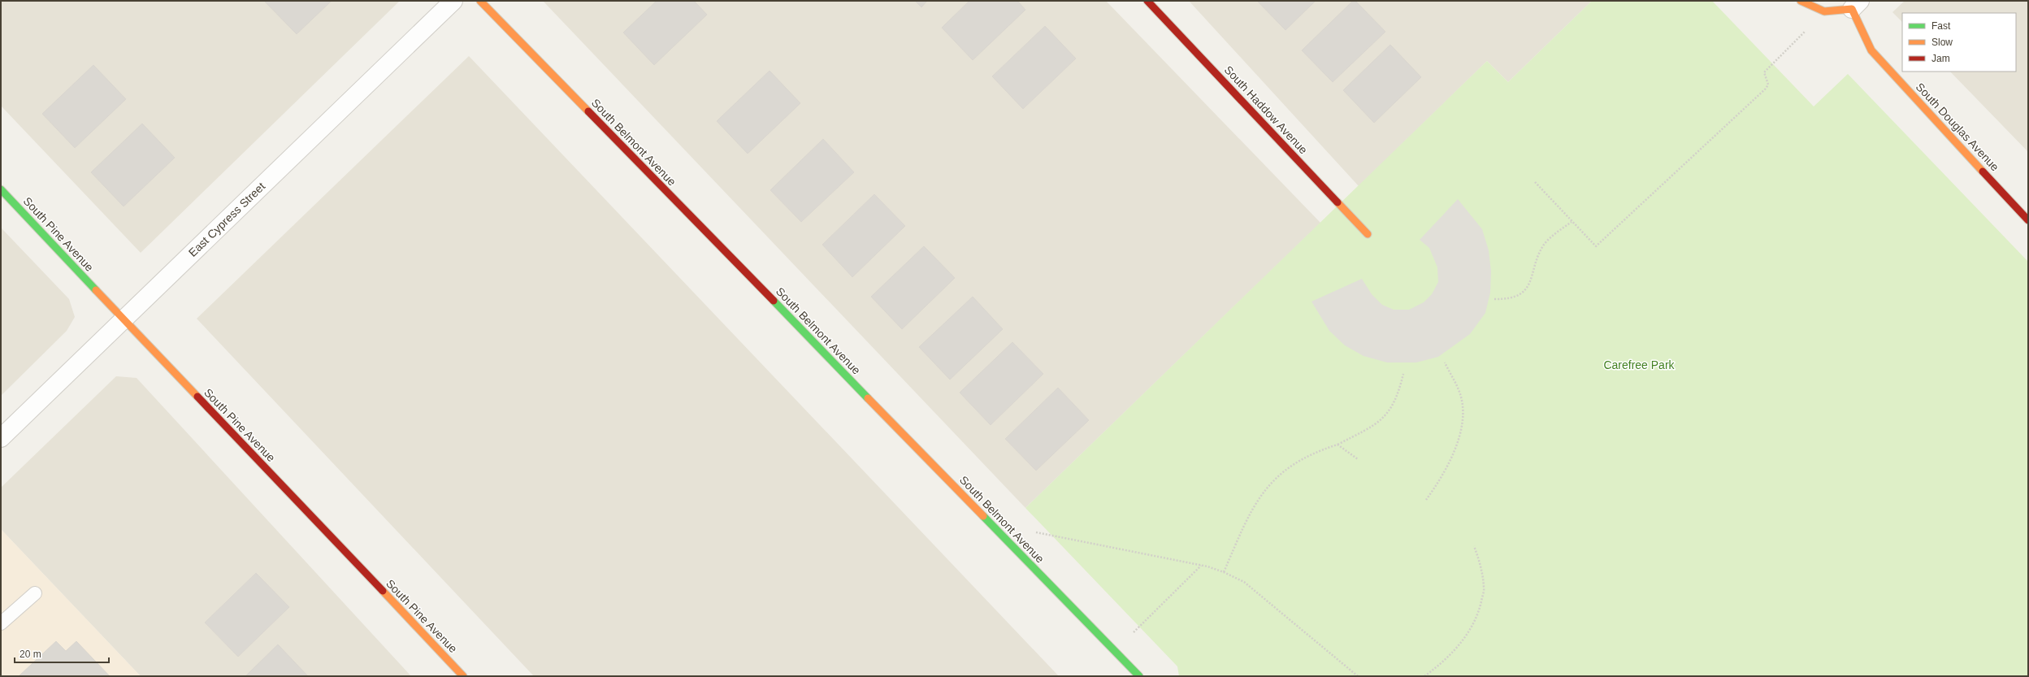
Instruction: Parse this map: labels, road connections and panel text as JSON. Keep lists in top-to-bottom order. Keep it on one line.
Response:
{"streets":{"street":["South Haddow Avenue","South Douglas Avenue","South Belmont Avenue","East Cypress Street","South Pine Avenue"]},"crossings":[["East Cypress Street","South Pine Avenue"]],"parks":["Carefree Park"],"legend":["Fast","Slow","Jam"],"scale_bar":"20 m"}
